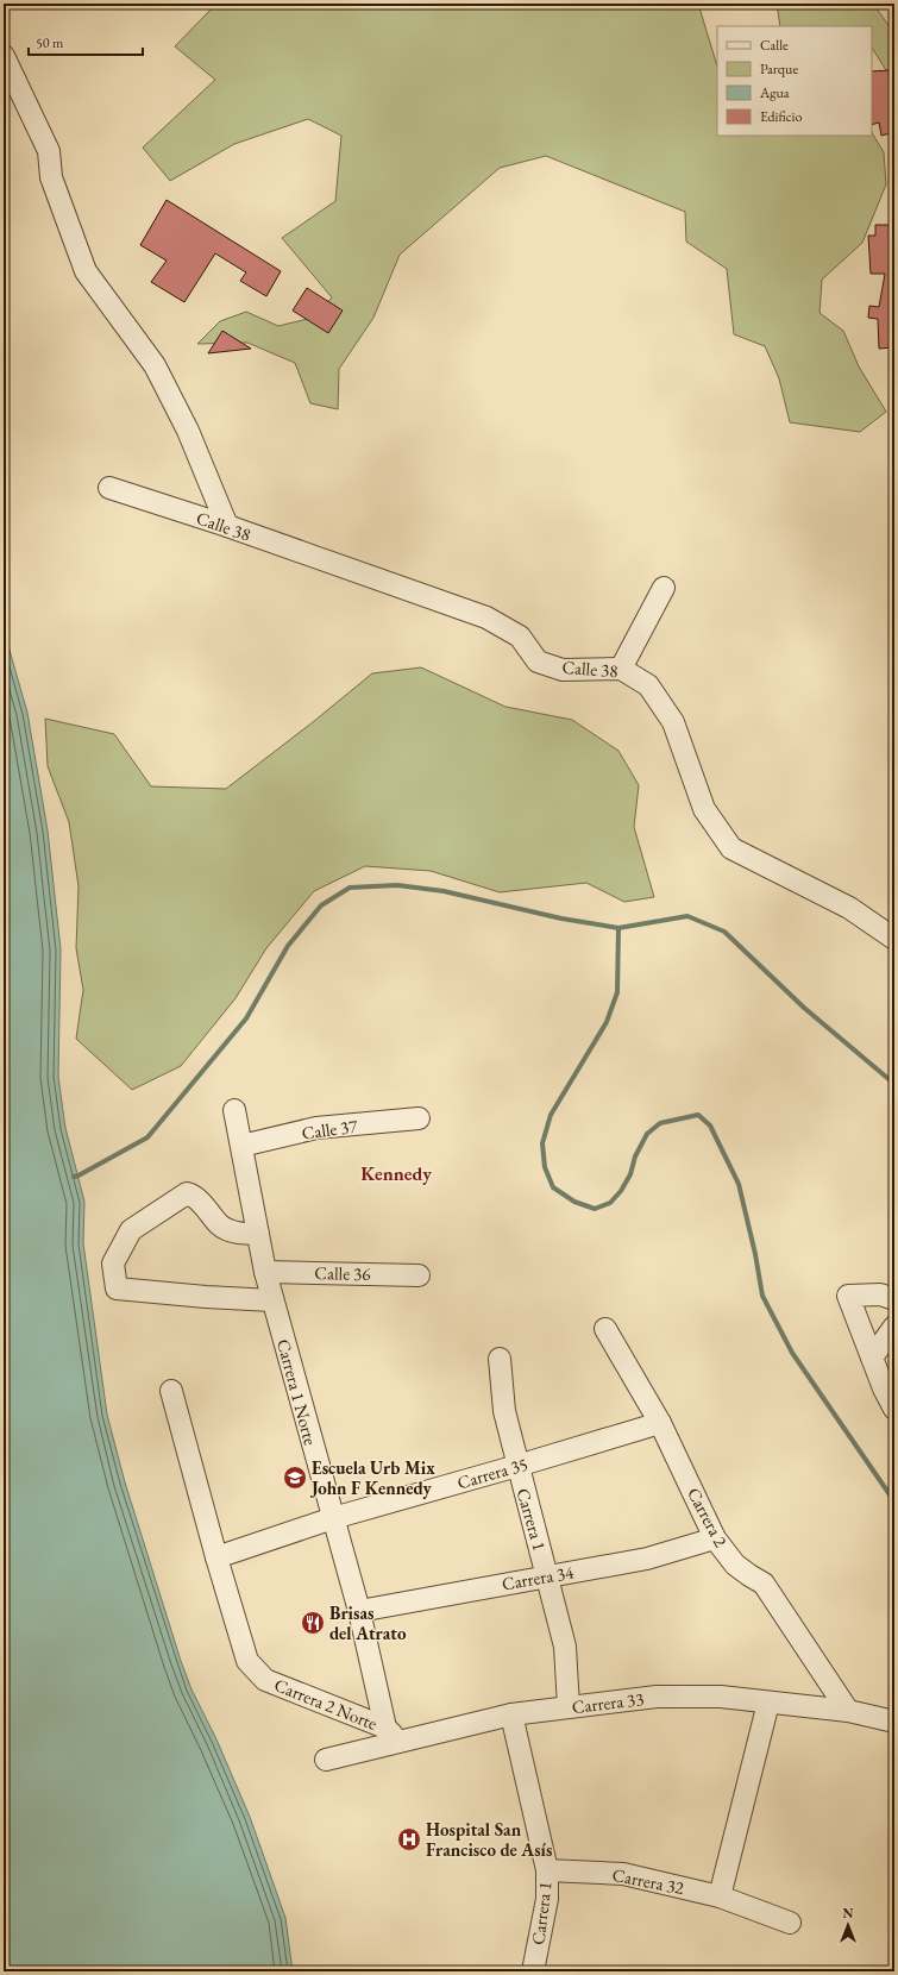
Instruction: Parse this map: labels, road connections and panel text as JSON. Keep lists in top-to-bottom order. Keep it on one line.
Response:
{"streets":{"street":["Calle 38","Calle 37","Calle 36","Carrera 1 Norte","Carrera 35","Carrera 2","Carrera 1","Carrera 34","Carrera 33","Carrera 2 Norte","Carrera 32"]},"crossings":[["Calle 37","Carrera 1 Norte"],["Calle 36","Carrera 1 Norte"],["Carrera 1 Norte","Carrera 35"],["Carrera 1 Norte","Carrera 34"],["Carrera 1 Norte","Carrera 2 Norte"],["Carrera 35","Carrera 2"],["Carrera 35","Carrera 1"],["Carrera 35","Carrera 2 Norte"],["Carrera 2","Carrera 34"],["Carrera 2","Carrera 33"],["Carrera 1","Carrera 34"],["Carrera 1","Carrera 33"],["Carrera 1","Carrera 32"],["Carrera 33","Carrera 2 Norte"]],"districts":["Kennedy"],"places":{"school or university":["Escuela Urb Mix John F Kennedy"],"restaurant":["Brisas del Atrato"],"hospital":["Hospital San Francisco de Asís"]},"legend":["Calle","Parque","Agua","Edificio"],"scale_bar":"50 m","north":"top"}
